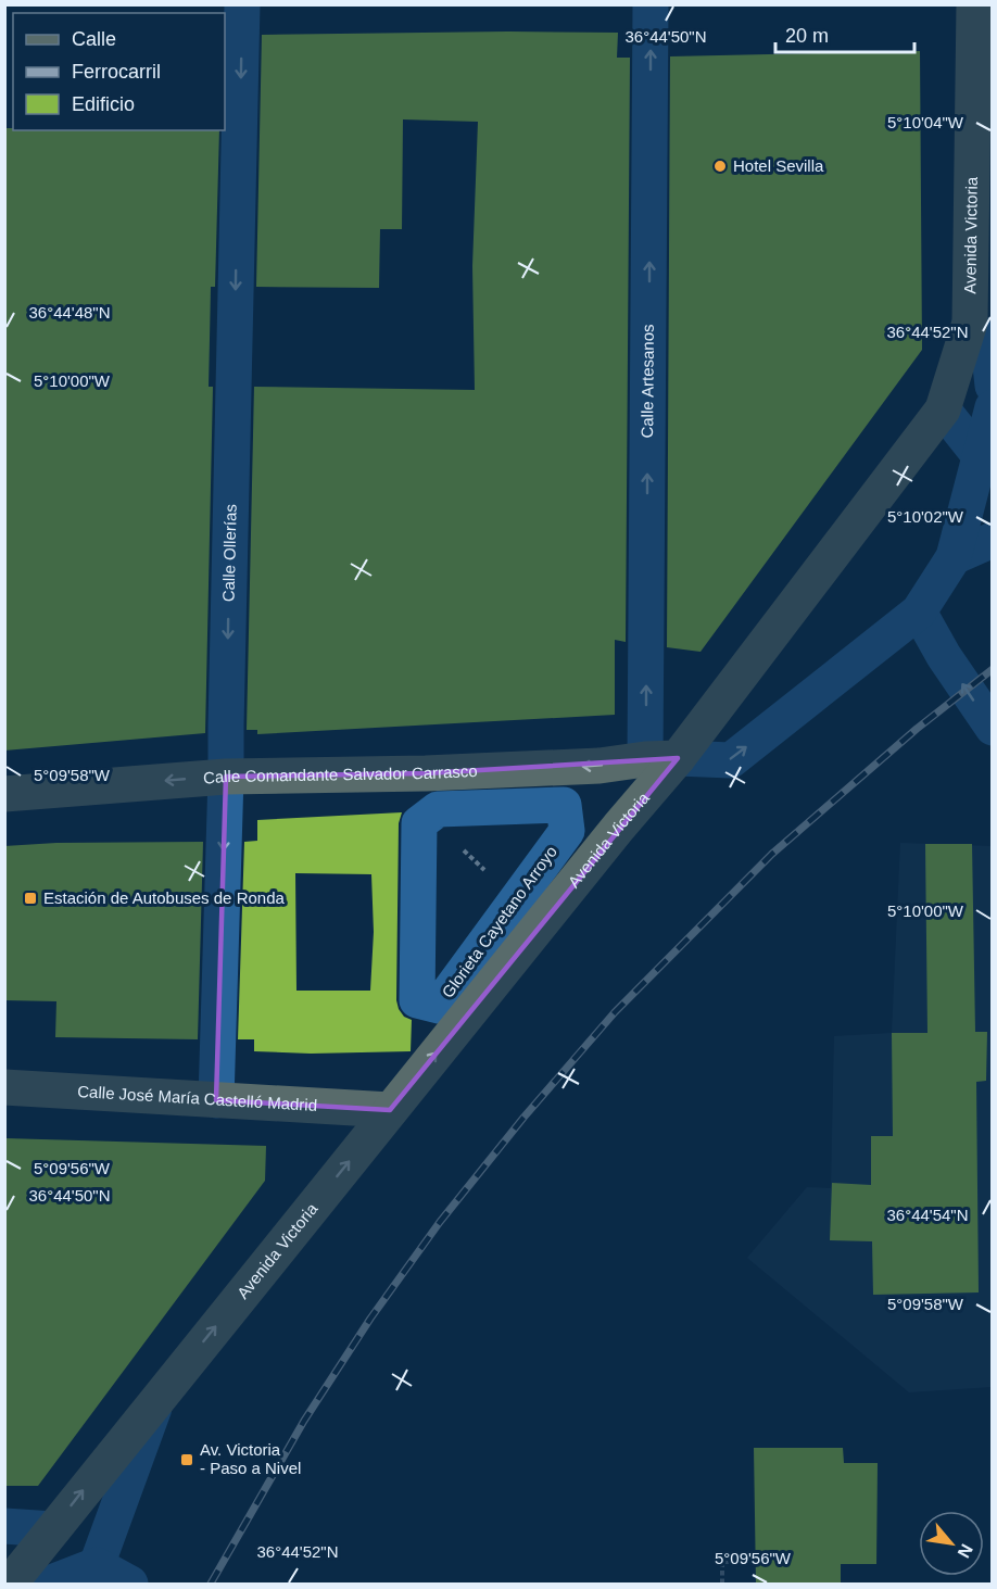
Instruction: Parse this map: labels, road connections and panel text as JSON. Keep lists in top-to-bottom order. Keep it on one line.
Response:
{"streets":{"main road":["Avenida Victoria","Calle Comandante Salvador Carrasco","Calle José María Castelló Madrid"],"street":["Calle Artesanos","Calle Ollerías","Glorieta Cayetano Arroyo"]},"crossings":[["Avenida Victoria","Calle Artesanos"],["Avenida Victoria","Calle Comandante Salvador Carrasco"],["Avenida Victoria","Calle José María Castelló Madrid"],["Calle Artesanos","Calle Comandante Salvador Carrasco"],["Calle Ollerías","Calle Comandante Salvador Carrasco"],["Calle Ollerías","Calle José María Castelló Madrid"]],"one_way":["Avenida Victoria","Calle Artesanos","Calle Ollerías","Calle Comandante Salvador Carrasco"],"places":{"other":["Hotel Sevilla"],"transit":["Estación de Autobuses de Ronda","Av. Victoria - Paso a Nivel"]},"legend":["Calle","Ferrocarril","Edificio"],"scale_bar":"20 m","north":"bottom right","coordinates":["36°44'50\"N","5°10'04\"W","36°44'48\"N","36°44'52\"N","5°10'00\"W","5°10'02\"W","5°09'58\"W","5°09'56\"W","36°44'54\"N"]}
